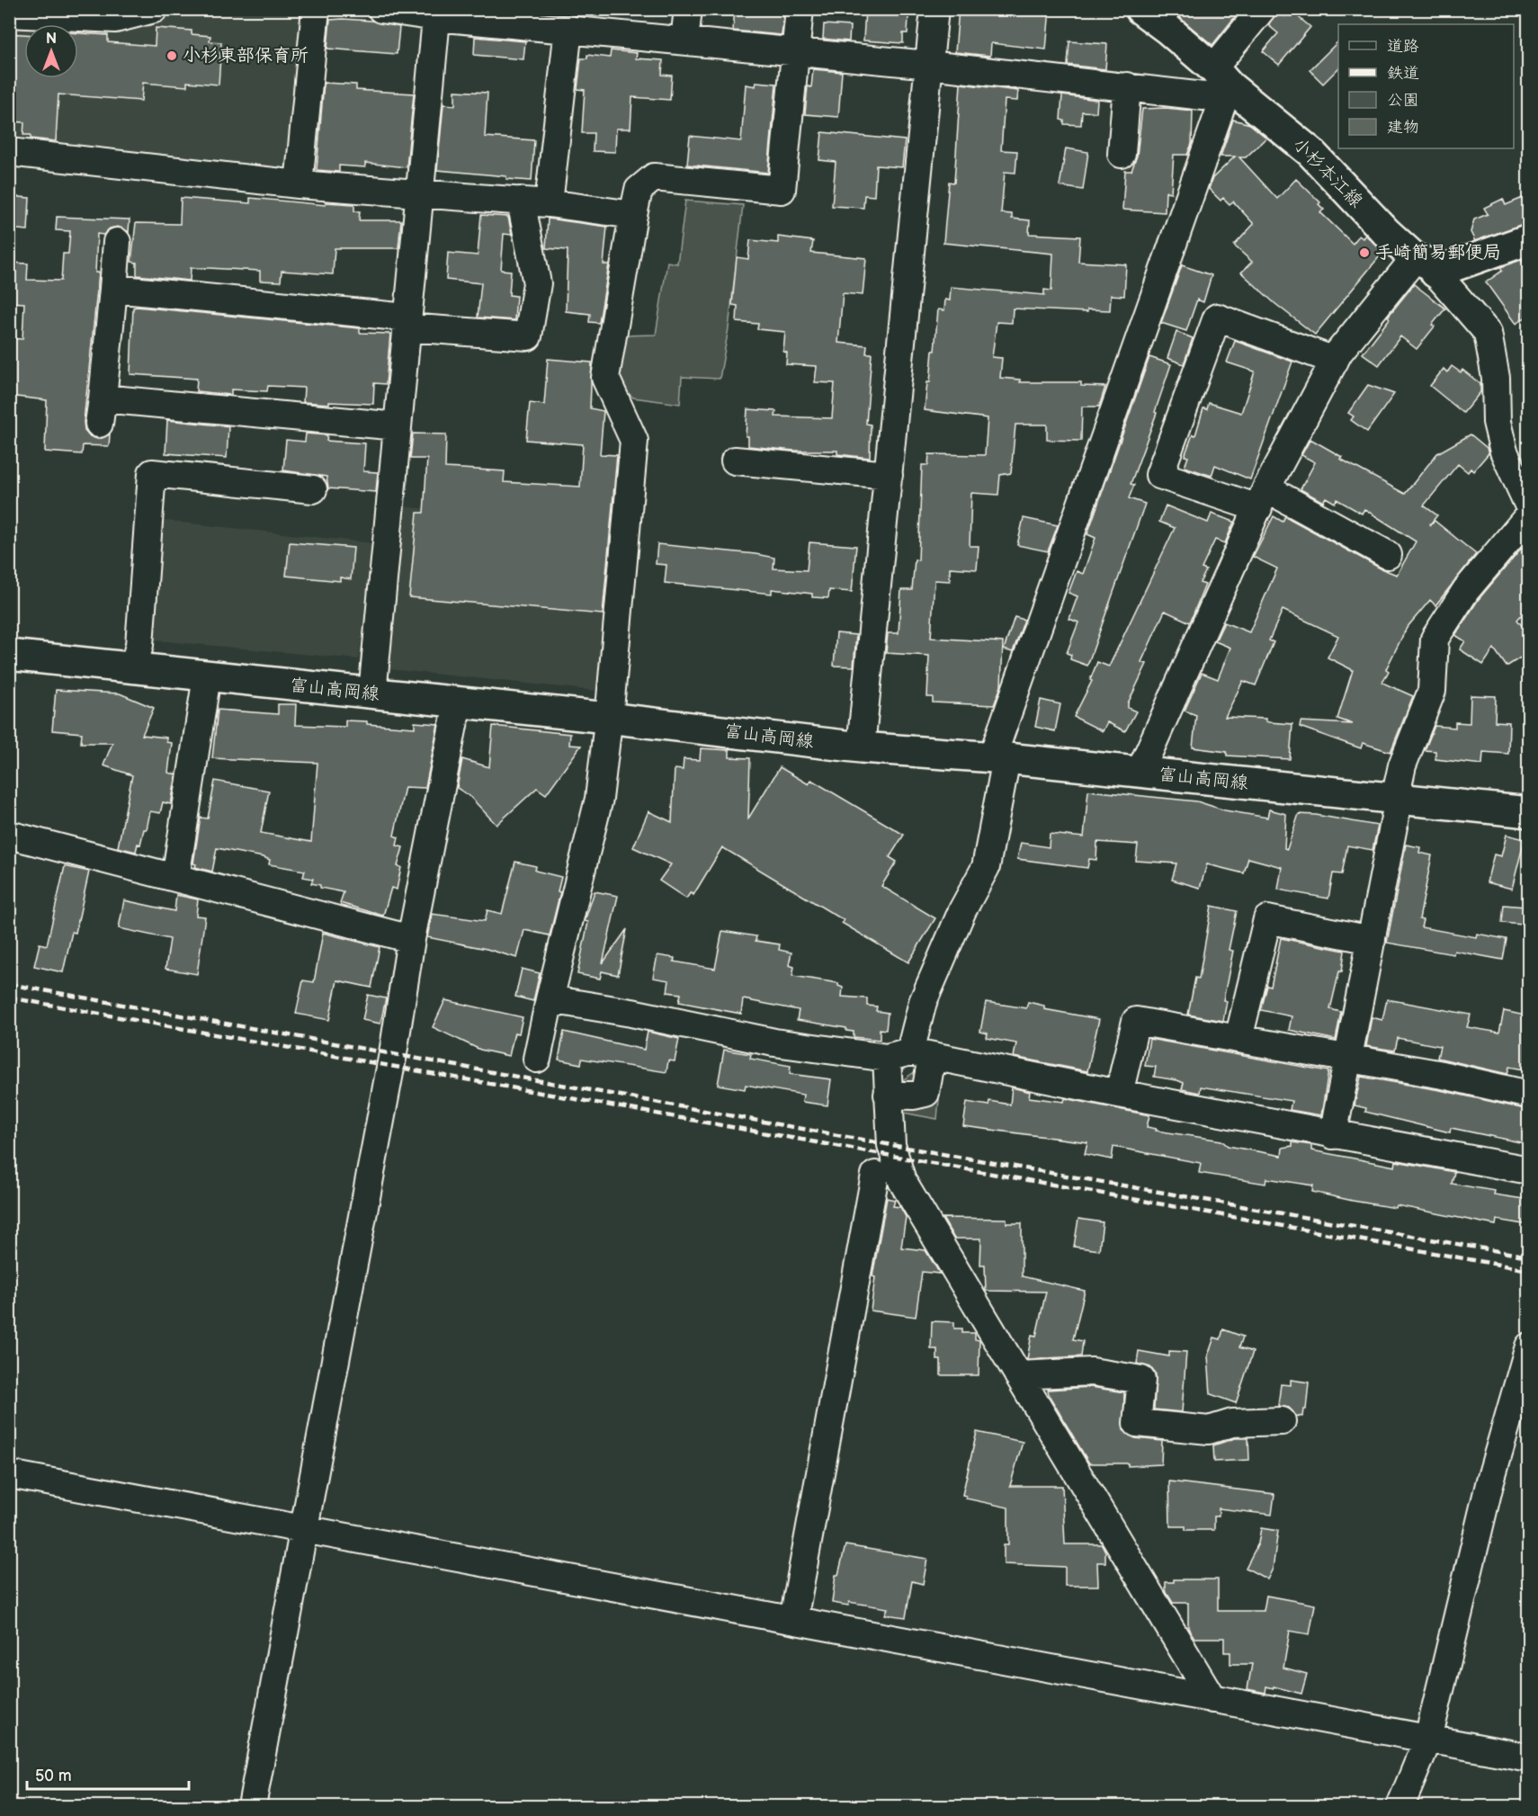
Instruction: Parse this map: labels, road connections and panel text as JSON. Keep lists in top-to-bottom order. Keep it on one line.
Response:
{"streets":{"main road":["小杉本江線","富山高岡線"]},"places":["小杉東部保育所","手崎簡易郵便局"],"legend":["道路","鉄道","公園","建物"],"scale_bar":"50 m","north":"top"}
